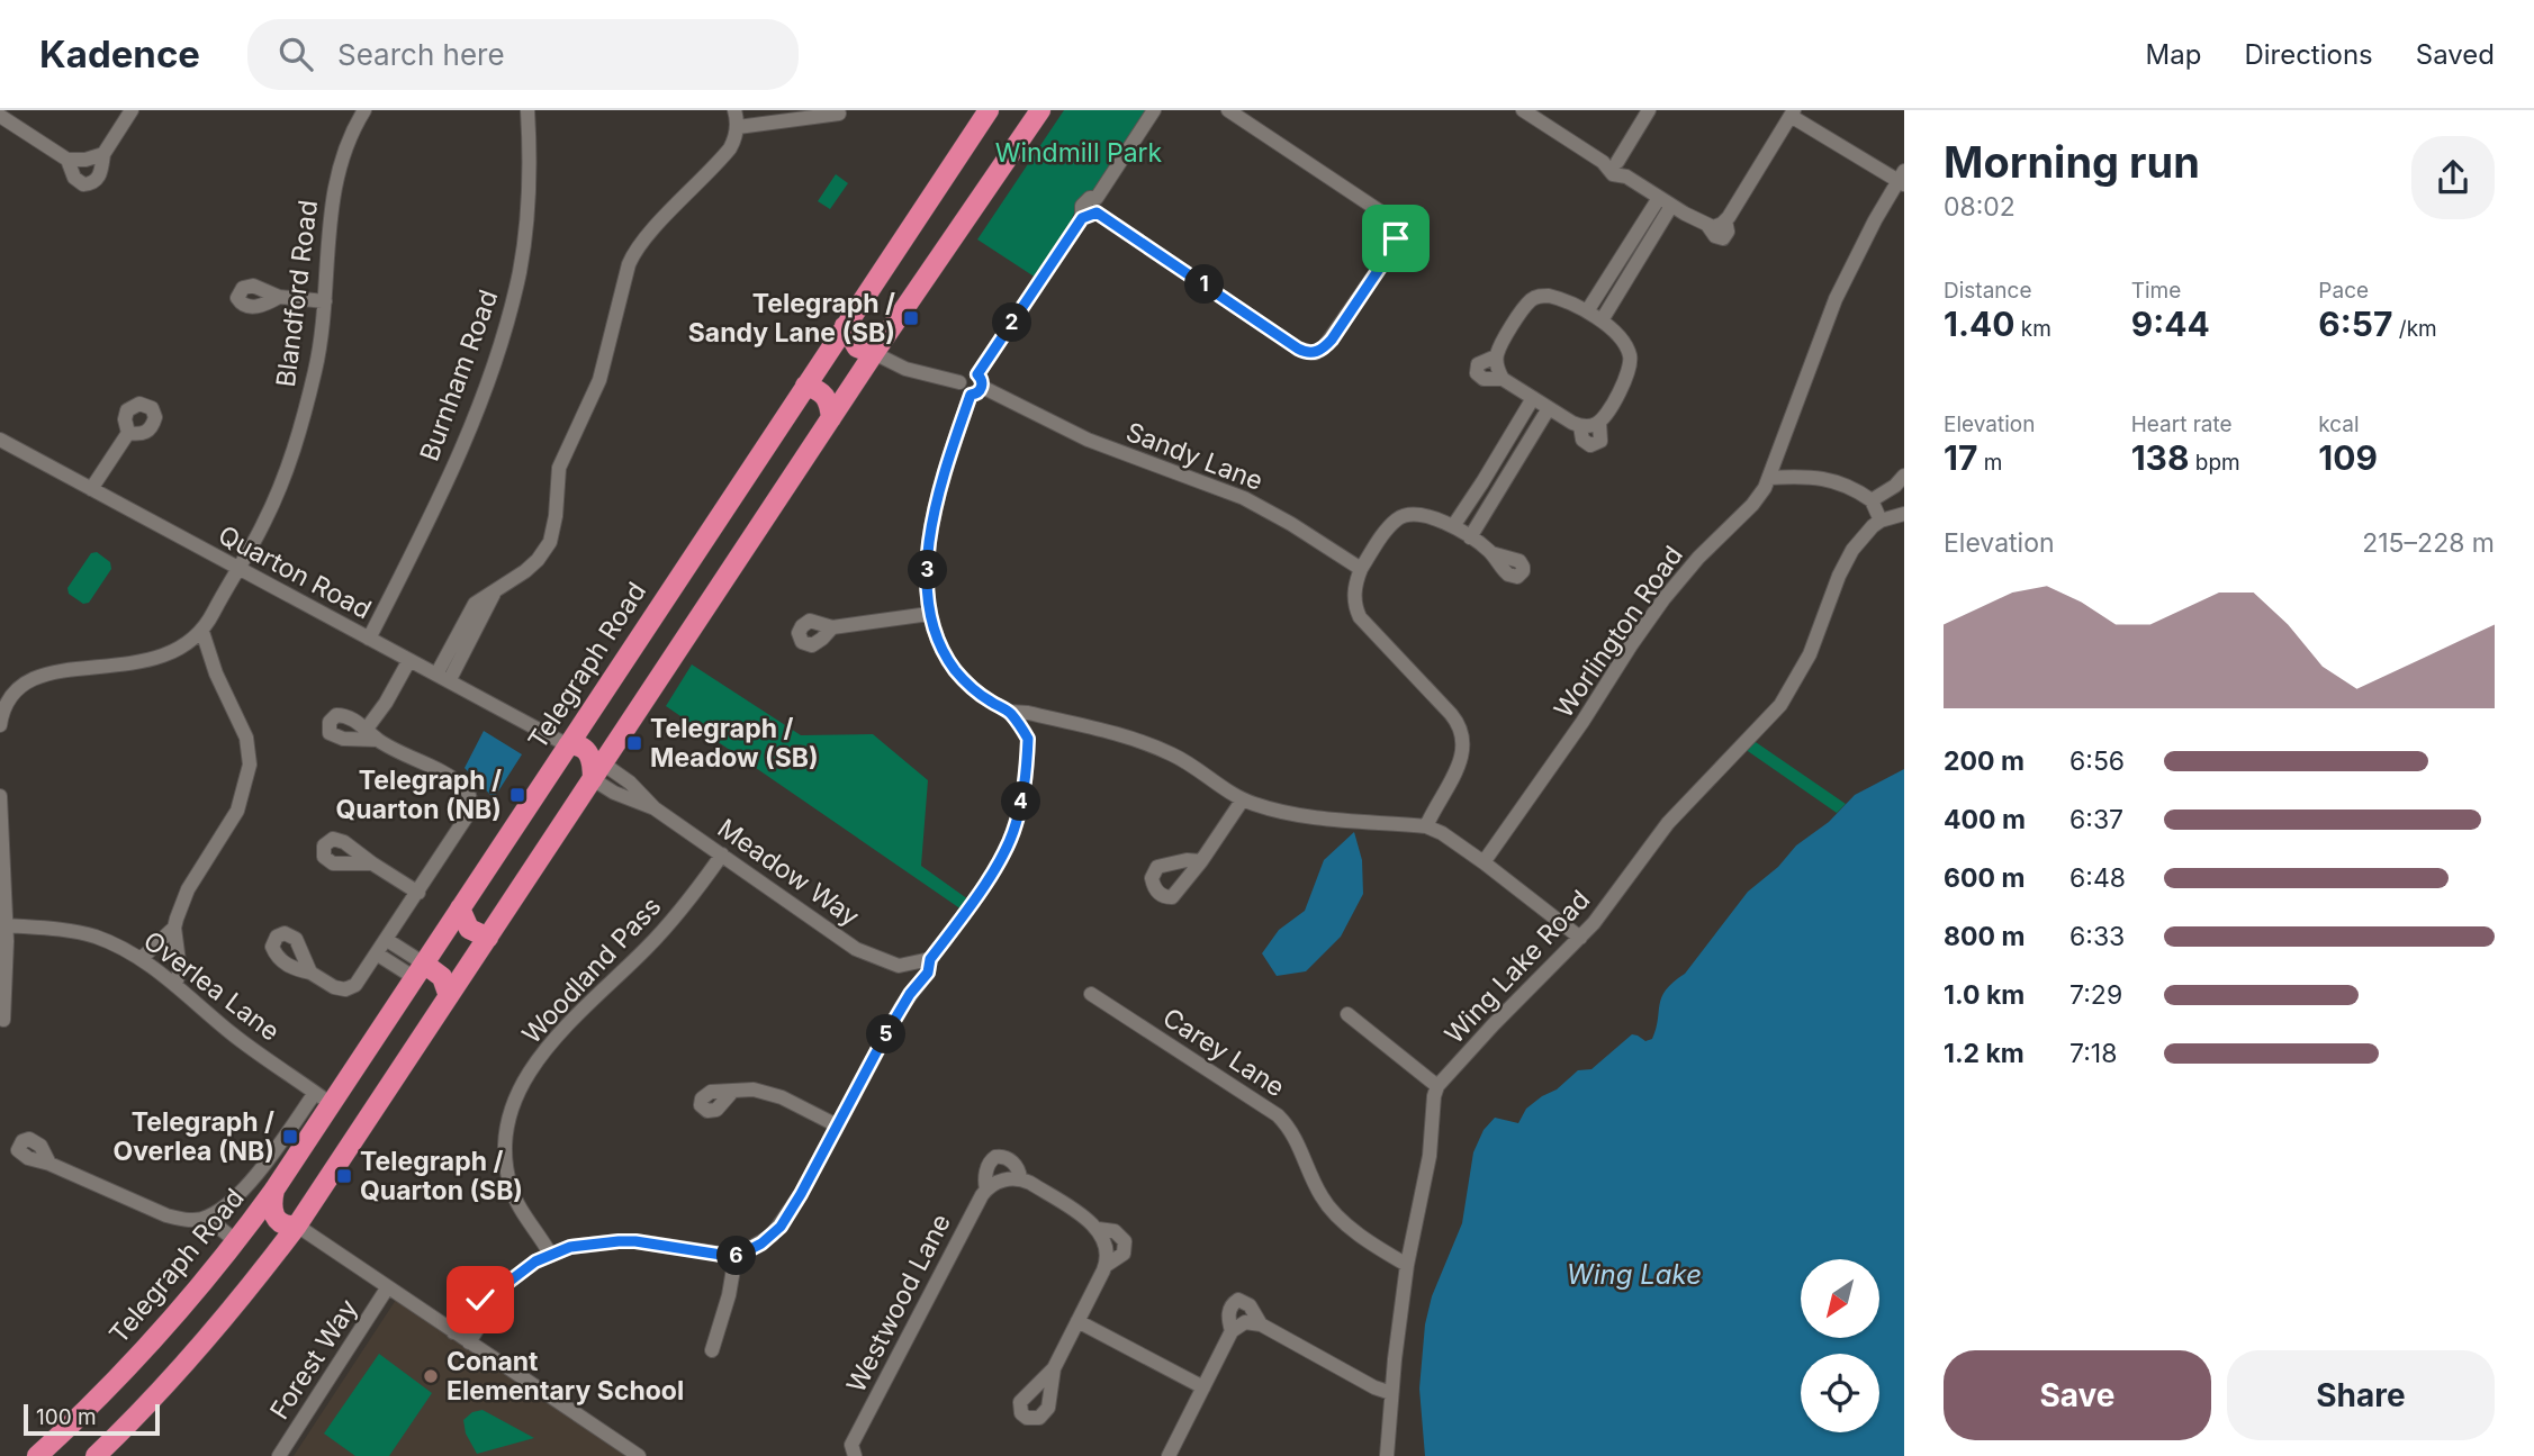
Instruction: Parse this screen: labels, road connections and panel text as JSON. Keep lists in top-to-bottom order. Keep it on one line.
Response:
{"streets":{"highway":["Telegraph Road"],"street":["Blandford Road","Burnham Road","Sandy Lane","Quarton Road","Worlington Road","Meadow Way","Wing Lake Road","Woodland Pass","Overlea Lane","Carey Lane","Westwood Lane","Forest Way"]},"crossings":[["Blandford Road","Quarton Road"],["Burnham Road","Quarton Road"],["Quarton Road","Telegraph Road"],["Telegraph Road","Overlea Lane"],["Meadow Way","Woodland Pass"]],"water":["Wing Lake"],"parks":["Windmill Park"],"places":{"transit":["Telegraph / Sandy Lane (SB)","Telegraph / Meadow (SB)","Telegraph / Quarton (NB)","Telegraph / Overlea (NB)","Telegraph / Quarton (SB)"],"other":["Conant Elementary School"]},"scale_bar":"100 m","north":"bottom left","page":{"header":"Kadence","search":"Search here","nav":["Map","Directions","Saved"],"heading":["Morning run","08:02"],"stats":[["Distance","1.40 km"],["Time","9:44"],["Pace","6:57 /km"],["Elevation","17 m"],["Heart rate","138 bpm"],["kcal","109"]],"pins":["1","2","3","4","5","6"],"chart":["Elevation","215–228 m"],"list":[{"name":"200 m","note":"6:56"},{"name":"400 m","note":"6:37"},{"name":"600 m","note":"6:48"},{"name":"800 m","note":"6:33"},{"name":"1.0 km","note":"7:29"},{"name":"1.2 km","note":"7:18"}],"buttons":["Save","Share"],"scale":"100 m"}}
